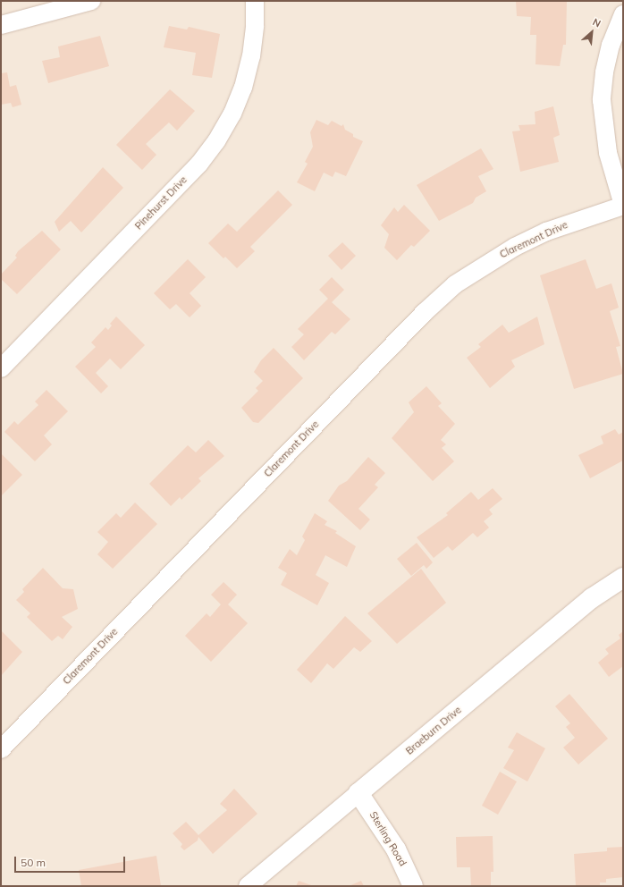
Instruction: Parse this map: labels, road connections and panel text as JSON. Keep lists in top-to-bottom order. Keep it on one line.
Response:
{"streets":{"street":["Pinehurst Drive","Claremont Drive","Braeburn Drive","Sterling Road"]},"crossings":[["Braeburn Drive","Sterling Road"]],"scale_bar":"50 m","north":"top right"}
